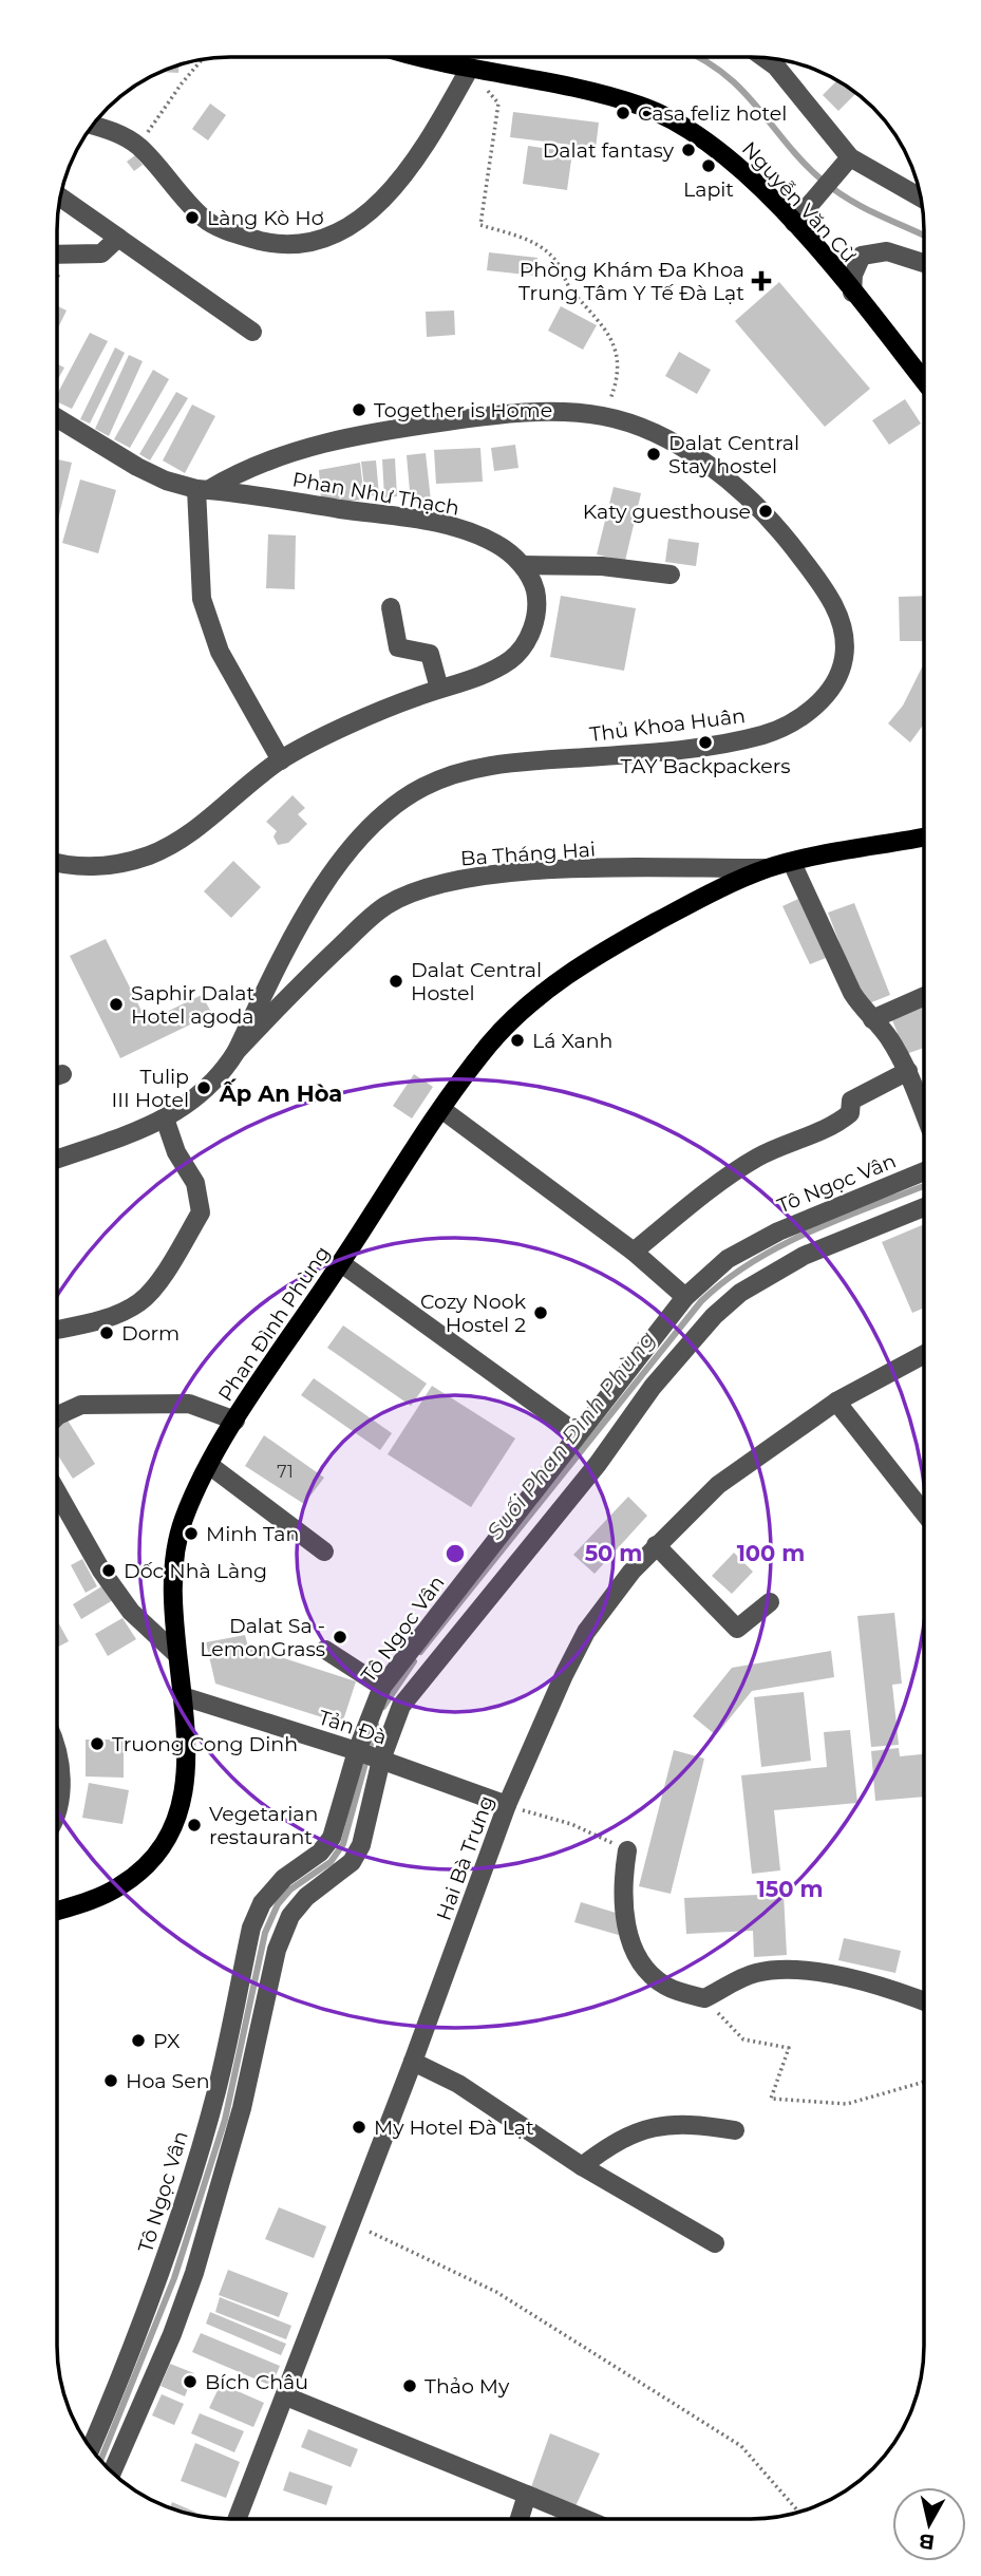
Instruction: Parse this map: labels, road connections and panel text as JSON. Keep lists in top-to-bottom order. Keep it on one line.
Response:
{"streets":{"main road":["Nguyễn Văn Cừ","Ba Tháng Hai","Phan Đình Phùng"],"street":["Phan Như Thạch","Thủ Khoa Huân","Tô Ngọc Vân","Tản Đà","Hai Bà Trưng"]},"crossings":[["Phan Như Thạch","Thủ Khoa Huân"],["Thủ Khoa Huân","Ba Tháng Hai"],["Ba Tháng Hai","Phan Đình Phùng"],["Tô Ngọc Vân","Tản Đà"],["Phan Đình Phùng","Tản Đà"],["Tản Đà","Hai Bà Trưng"]],"districts":["Ấp An Hòa"],"water":["Suối Phan Đình Phùng"],"places":{"other":["Casa feliz hotel","Dalat fantasy","Lapit","Làng Kò Hơ","Together is Home","Dalat Central Stay hostel","Katy guesthouse","TAY Backpackers","Dalat Central Hostel","Saphir Dalat Hotel agoda","Lá Xanh","Tulip III Hotel","Cozy Nook Hostel 2","Dorm","Minh Tan","Dốc Nhà Làng","Dalat Sa - LemonGrass","Truong Cong Dinh","Vegetarian restaurant","PX","Hoa Sen","My Hotel Đà Lạt","Bích Châu","Thảo My"],"health":["Phòng Khám Đa Khoa Trung Tâm Y Tế Đà Lạt"]},"house_numbers":["71"],"north":"bottom","rings":["50 m","100 m","150 m"]}
